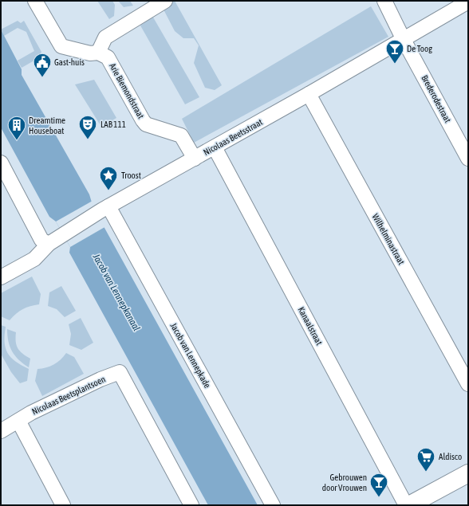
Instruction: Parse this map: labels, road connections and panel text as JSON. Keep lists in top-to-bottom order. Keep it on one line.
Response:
{"streets":{"street":["Arie Biemondstraat","Brederodestraat","Nicolaas Beetsstraat","Wilhelminastraat","Kanaalstraat","Jacob van Lennepkade","Nicolaas Beetsplantsoen"]},"crossings":[["Arie Biemondstraat","Nicolaas Beetsstraat"],["Brederodestraat","Nicolaas Beetsstraat"],["Nicolaas Beetsstraat","Wilhelminastraat"],["Nicolaas Beetsstraat","Kanaalstraat"],["Nicolaas Beetsstraat","Jacob van Lennepkade"]],"water":["Jacob van Lennepkanaal"],"places":{"bar":["De Toog","Gebrouwen door Vrouwen"],"public building":["Gast-huis"],"theatre":["LAB 111"],"building":["Dreamtime Houseboat"],"place":["Troost"],"supermarket":["Aldisco"]}}
